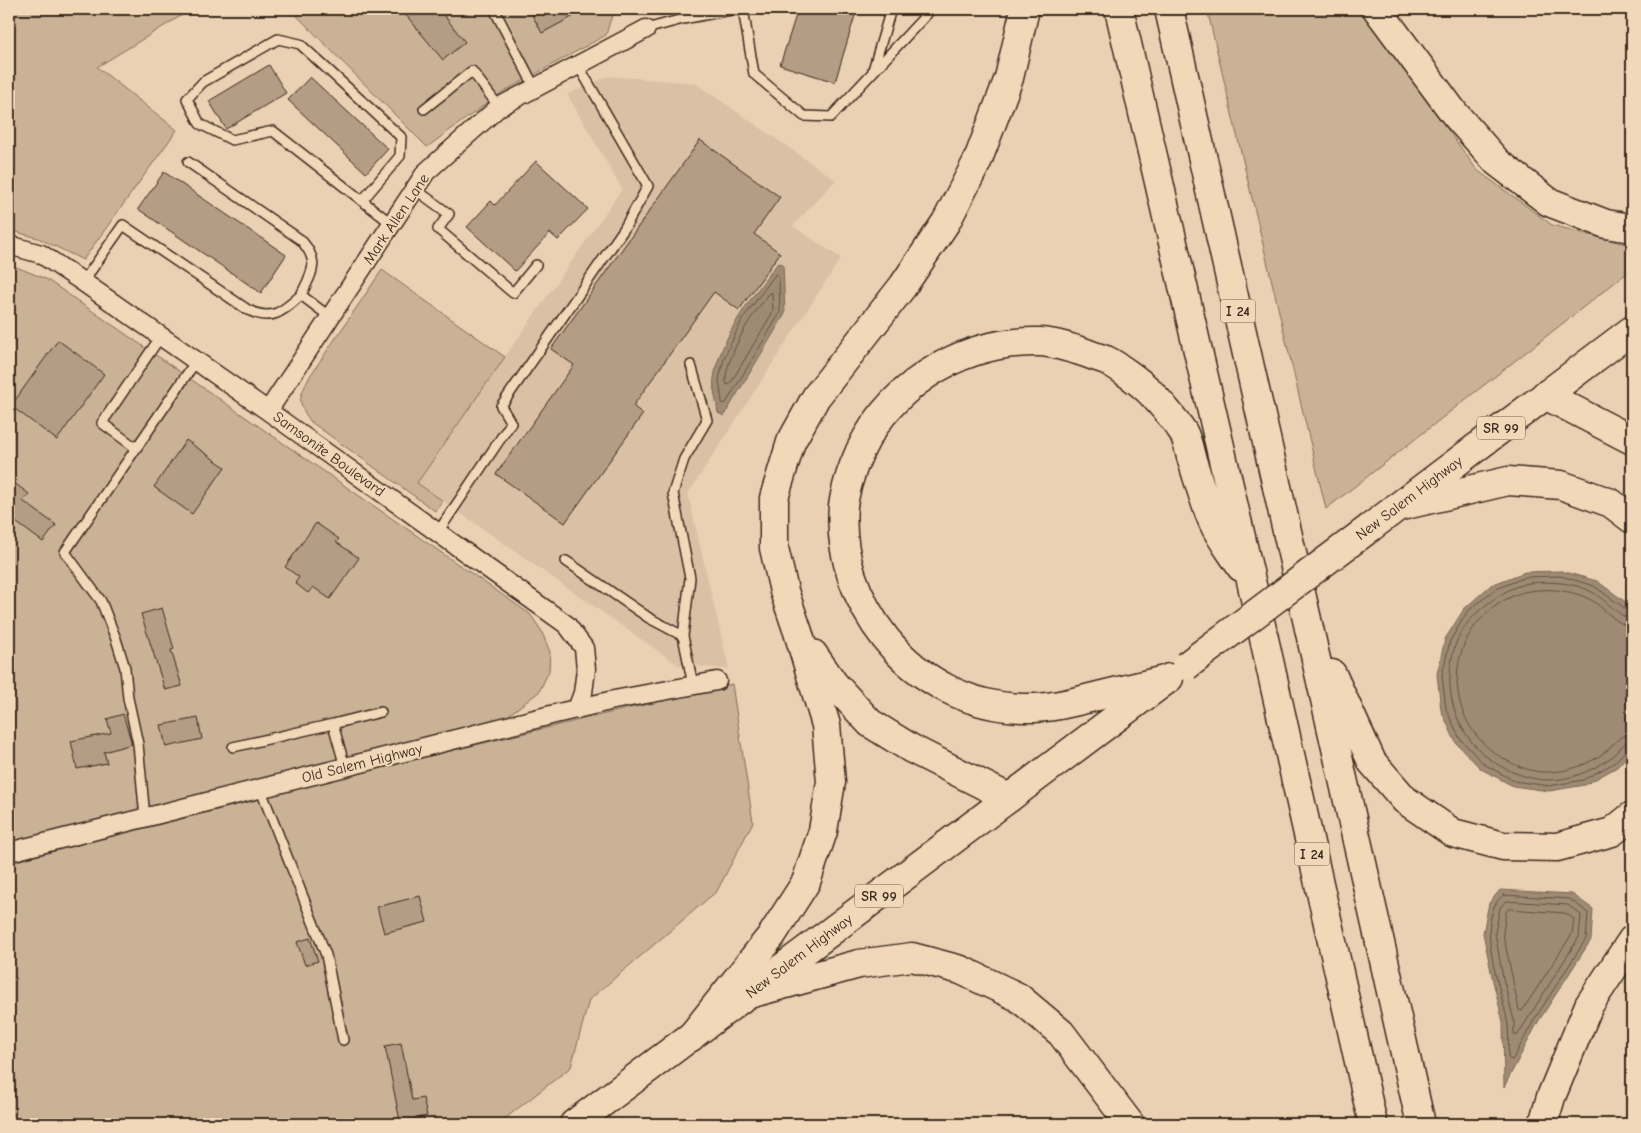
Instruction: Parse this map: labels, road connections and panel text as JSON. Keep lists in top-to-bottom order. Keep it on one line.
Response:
{"streets":{"main road":["I 24","SR 99","New Salem Highway"],"street":["Mark Allen Lane","Samsonite Boulevard","Old Salem Highway"]},"crossings":[["Mark Allen Lane","Samsonite Boulevard"],["Samsonite Boulevard","Old Salem Highway"]]}
